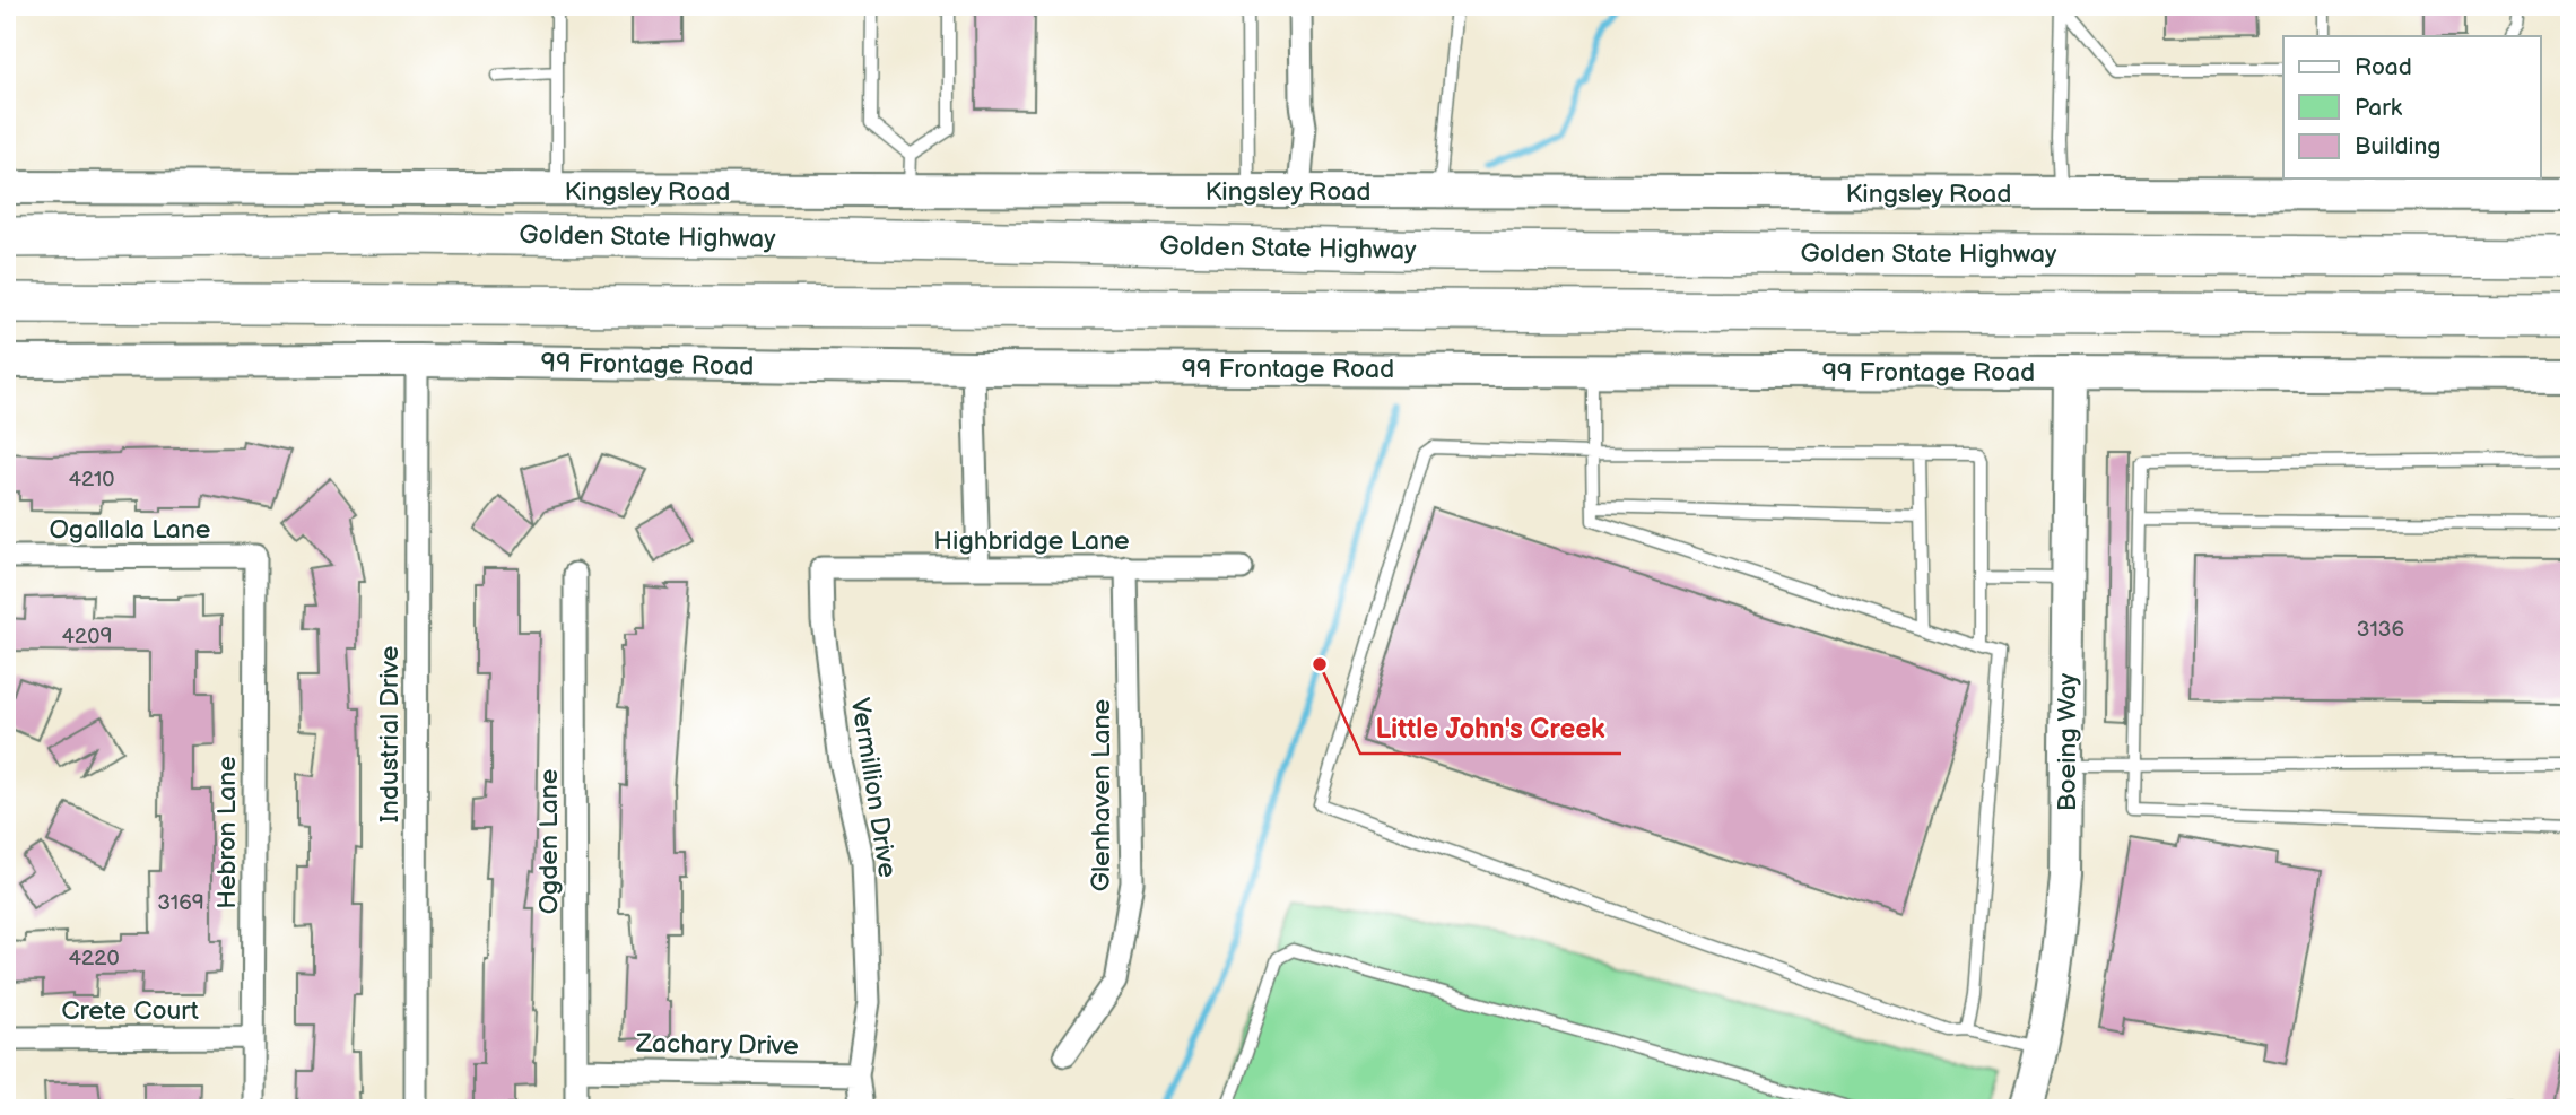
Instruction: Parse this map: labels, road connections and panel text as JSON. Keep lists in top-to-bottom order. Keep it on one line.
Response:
{"streets":{"highway":["Golden State Highway"],"street":["Kingsley Road","99 Frontage Road","Ogallala Lane","Highbridge Lane","Industrial Drive","Boeing Way","Vermillion Drive","Glenhaven Lane","Hebron Lane","Ogden Lane","Crete Court","Zachary Drive"]},"crossings":[["99 Frontage Road","Industrial Drive"],["99 Frontage Road","Boeing Way"],["Ogallala Lane","Hebron Lane"],["Highbridge Lane","Vermillion Drive"],["Highbridge Lane","Glenhaven Lane"],["Vermillion Drive","Zachary Drive"],["Hebron Lane","Crete Court"],["Ogden Lane","Zachary Drive"]],"places":["Little John's Creek"],"house_numbers":["4210","3136","4209","3169","4220"],"legend":["Road","Park","Building"]}
